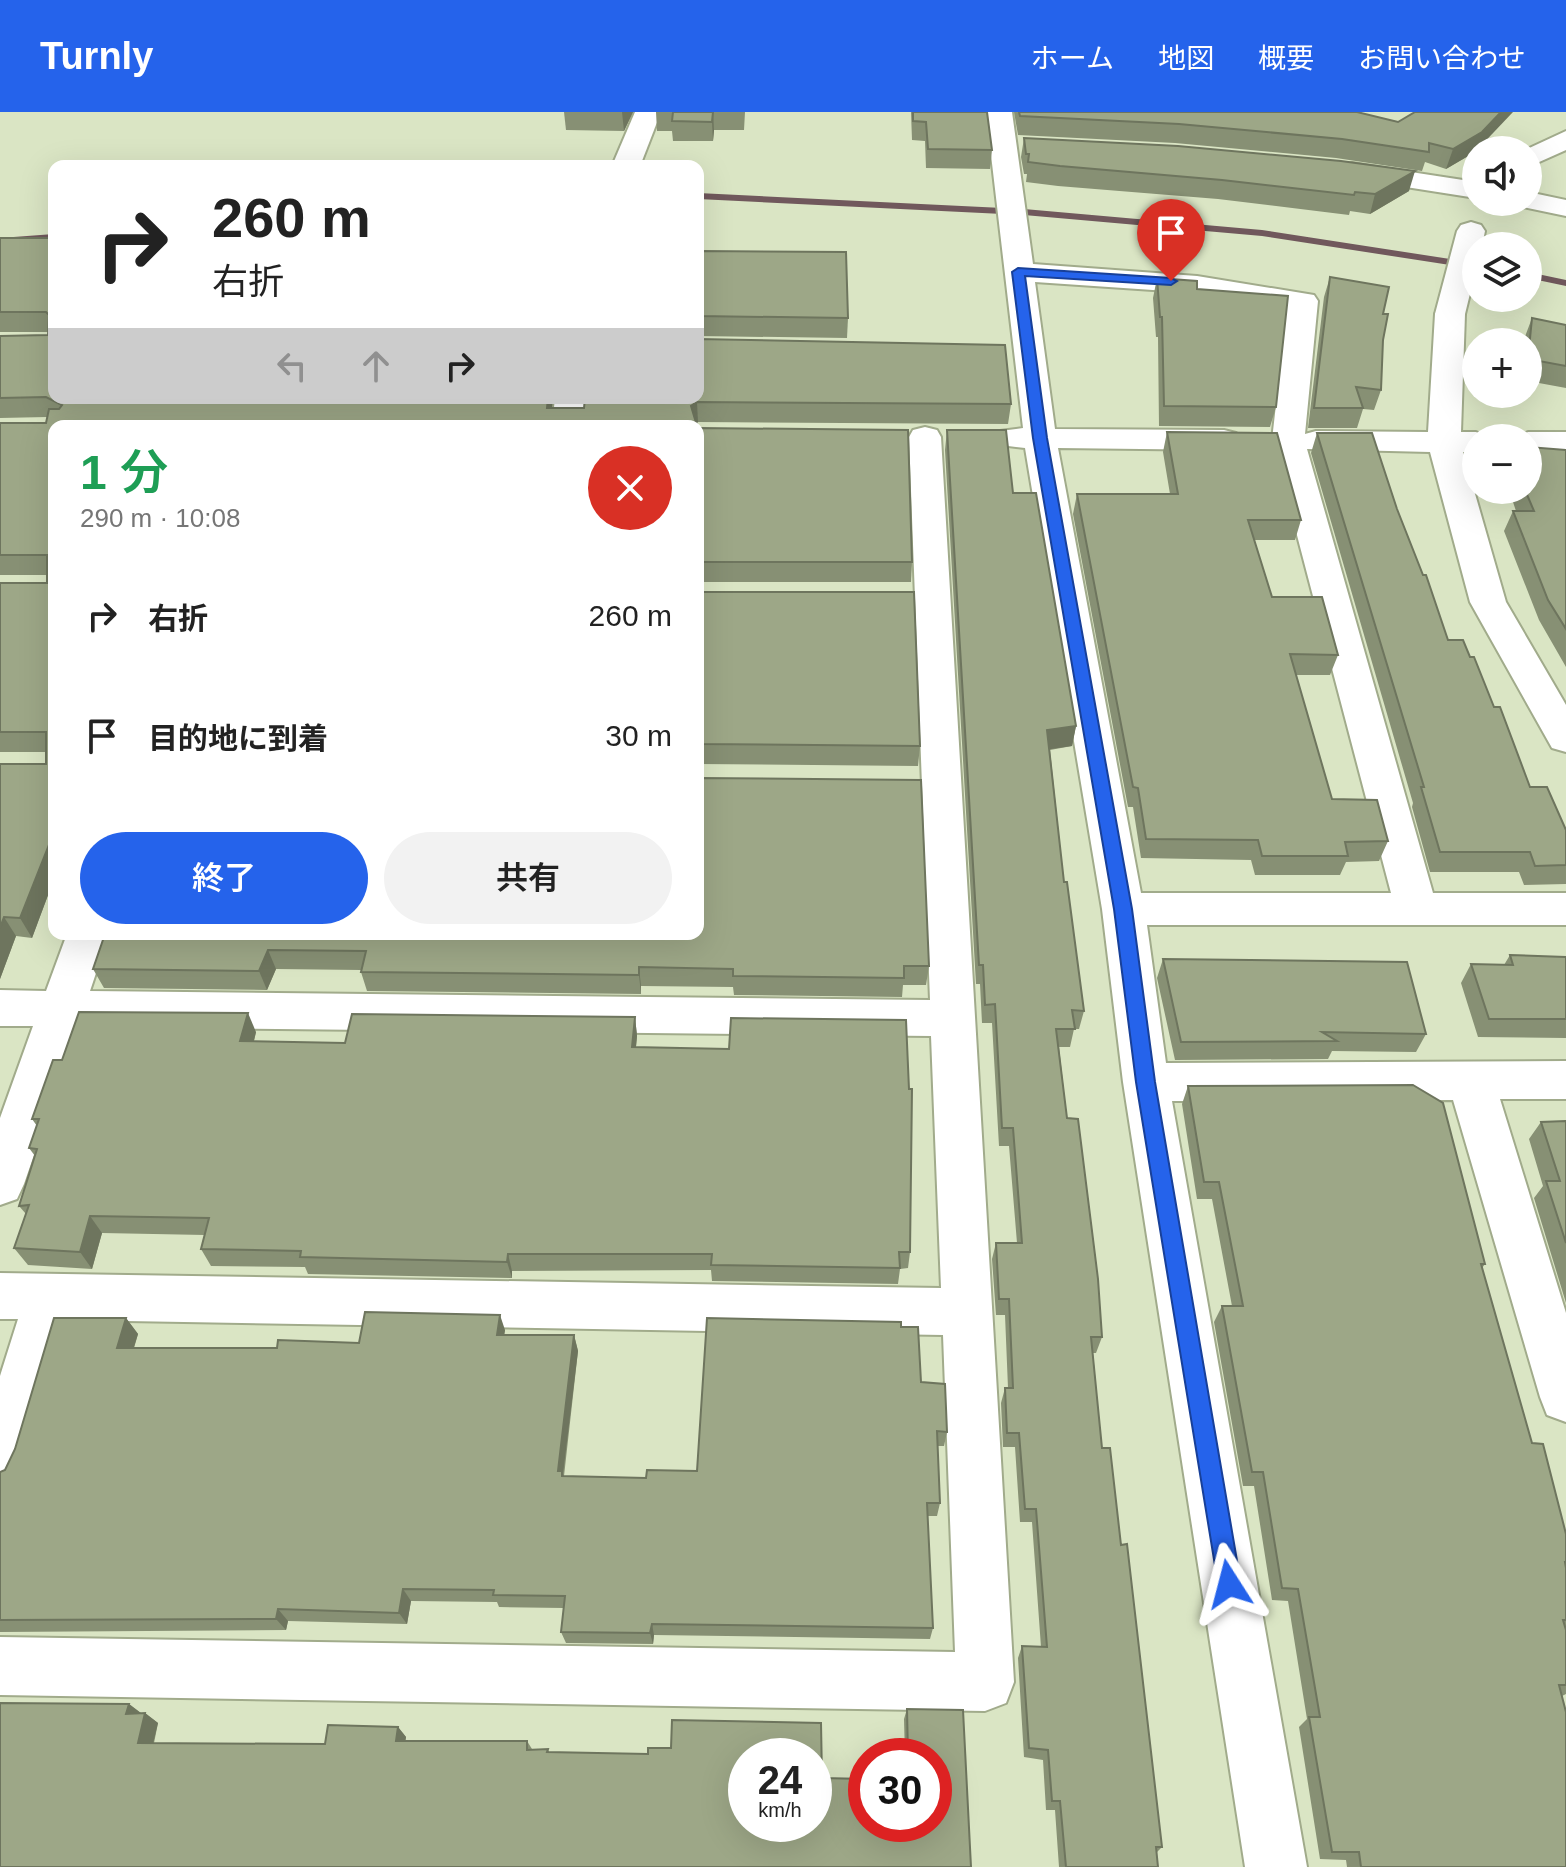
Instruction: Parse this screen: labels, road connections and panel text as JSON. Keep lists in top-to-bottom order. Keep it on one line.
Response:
{"page":{"header":"Turnly","nav":["ホーム","地図","概要","お問い合わせ"],"map_buttons":["+","−"],"turn":["260 m","右折"],"heading":["1 分","290 m · 10:08"],"list":[{"name":"右折","value":"260 m"},{"name":"目的地に到着","value":"30 m"}],"buttons":["終了","共有"],"speed":"24 km/h","limit":"30"}}
